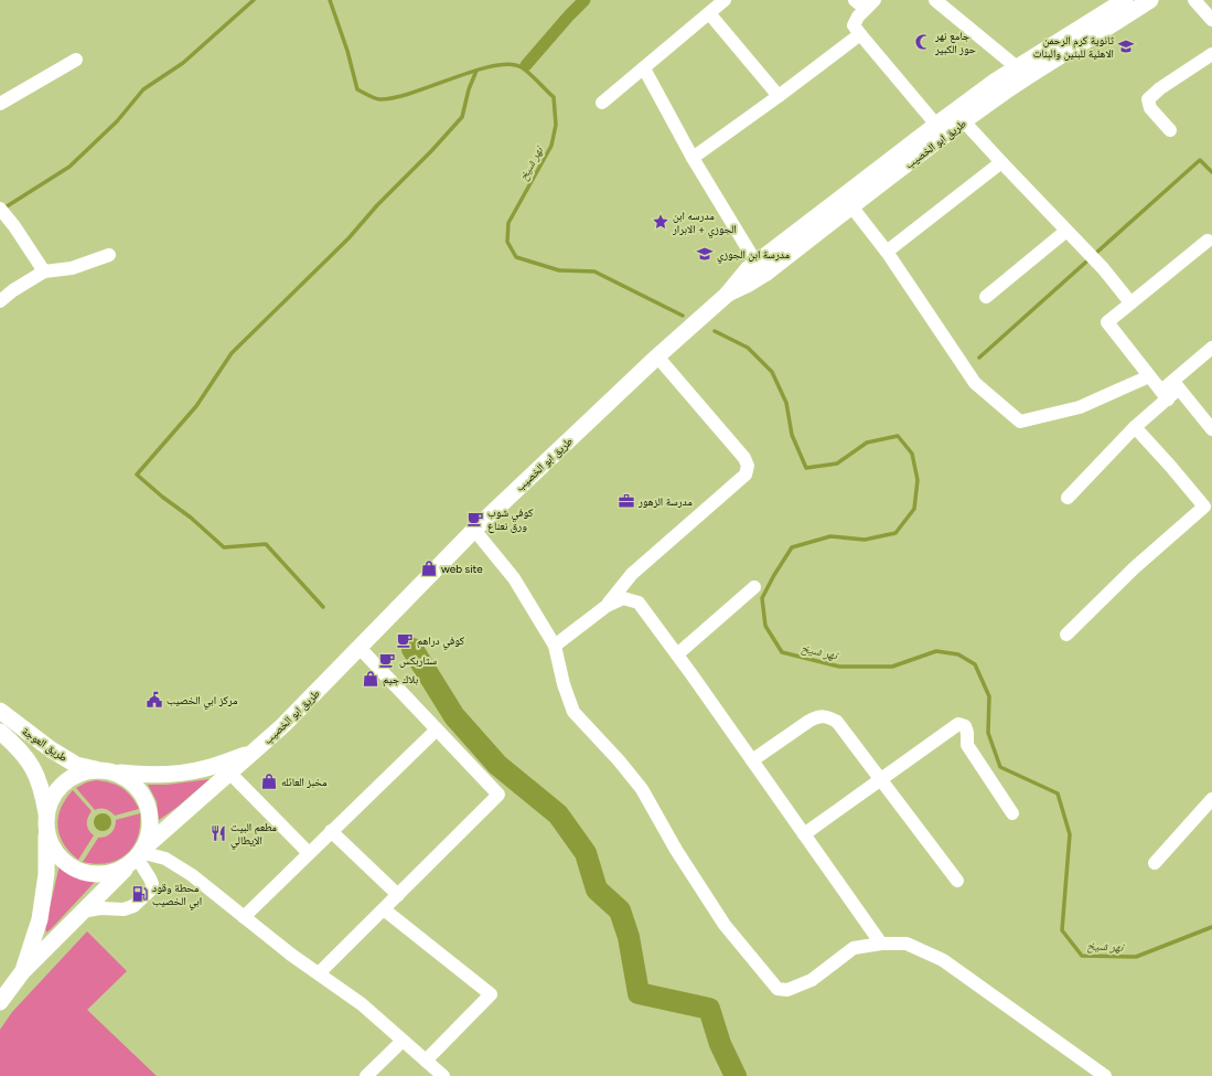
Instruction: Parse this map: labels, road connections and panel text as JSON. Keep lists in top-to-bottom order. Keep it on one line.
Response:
{"streets":{"main road":["طريق ابو الخصيب","طريق العوجة"]},"crossings":[["طريق ابو الخصيب","طريق العوجة"]],"water":["نهر شيخ"],"places":{"mosque":["جامع نهر حوز الكبير"],"school or university":["ثانوية كرم الرحمن الاهلية للبنين والبنات","مدرسة ابن الجوزي"],"place":["مدرسه ابن الجوزي + الابرار"],"office":["مدرسة الزهور"],"cafe":["كوفي شوب ورق نعناع","كوفي دراهم","ستاربكس"],"shop":["web site","بلاك جيم","مخبز العائله"],"public building":["مركز ابي الخصيب"],"restaurant":["مطعم البيت الإيطالي"],"fuel station":["محطة وقود ابي الخصيب"]}}
